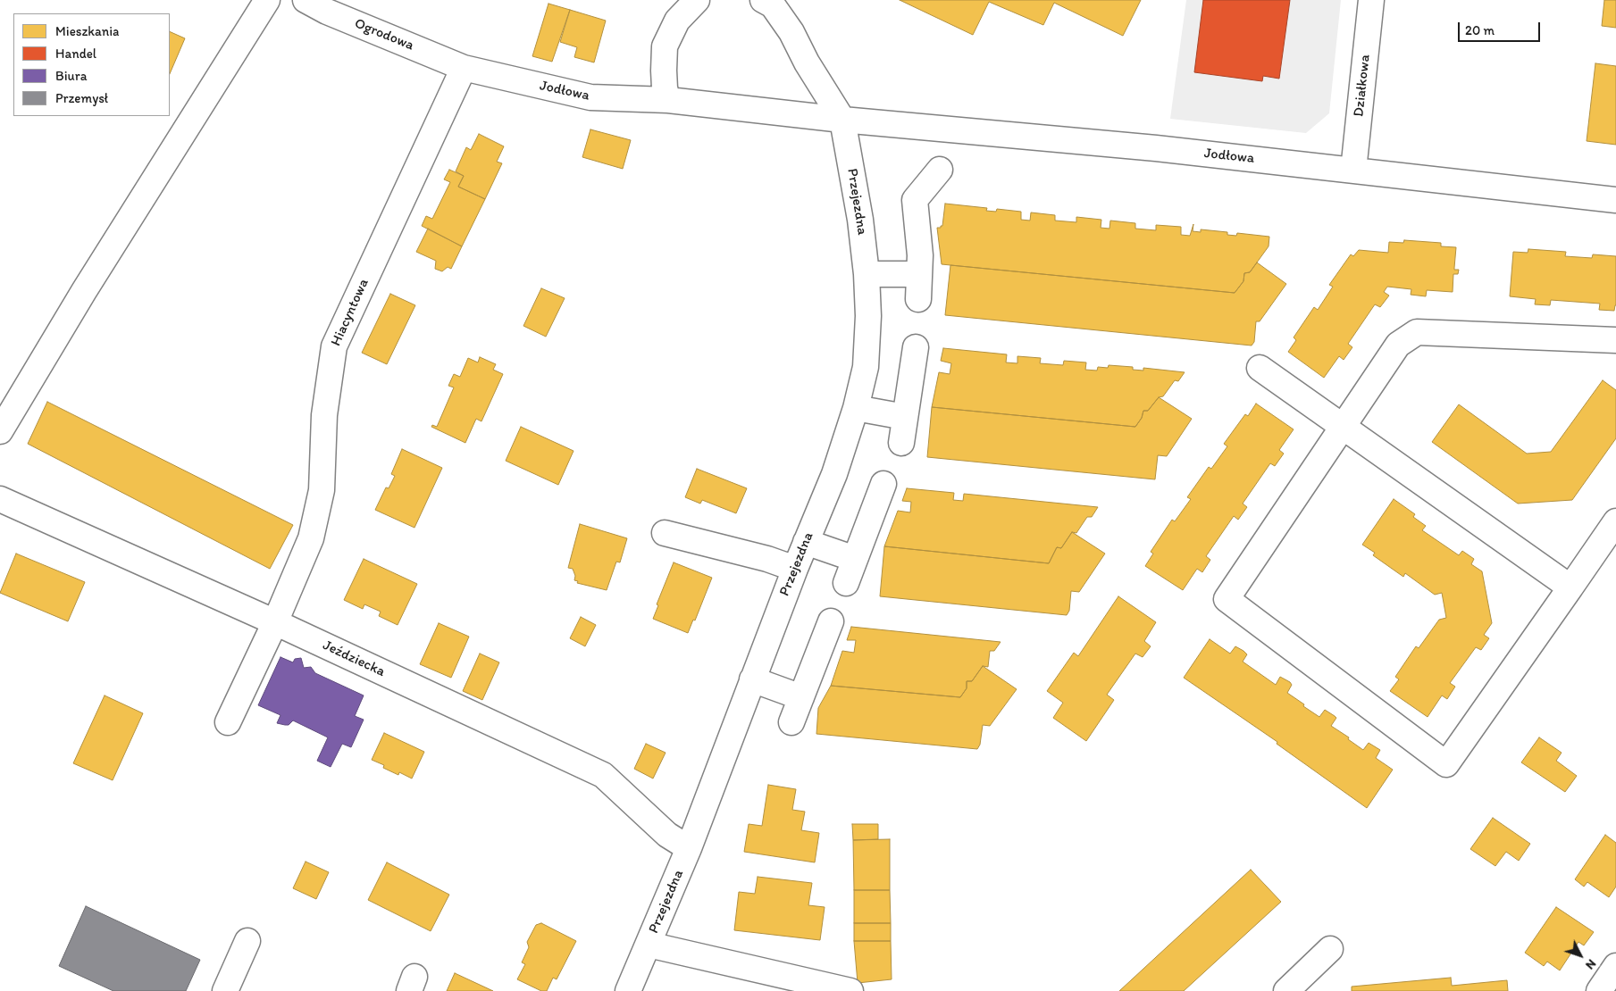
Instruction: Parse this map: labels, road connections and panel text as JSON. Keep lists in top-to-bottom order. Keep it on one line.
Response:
{"streets":{"street":["Ogrodowa","Działkowa","Jodłowa","Przejezdna","Hiacyntowa","Jeździecka"]},"crossings":[["Ogrodowa","Jodłowa"],["Ogrodowa","Hiacyntowa"],["Działkowa","Jodłowa"],["Jodłowa","Przejezdna"],["Jodłowa","Hiacyntowa"],["Przejezdna","Jeździecka"],["Hiacyntowa","Jeździecka"]],"legend":["Mieszkania","Handel","Biura","Przemysł"],"scale_bar":"20 m","north":"bottom right"}
